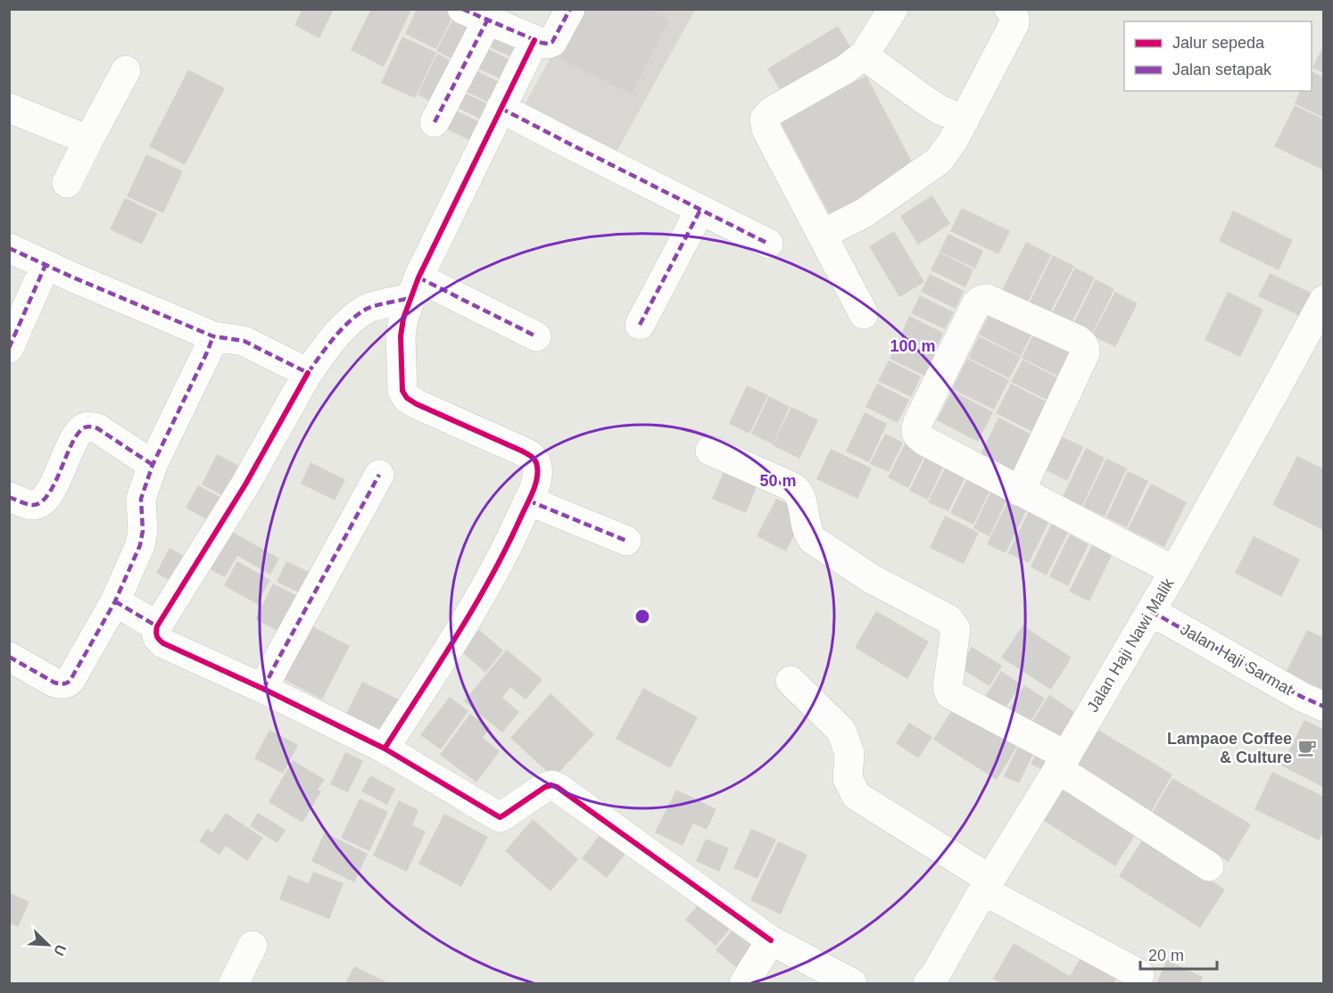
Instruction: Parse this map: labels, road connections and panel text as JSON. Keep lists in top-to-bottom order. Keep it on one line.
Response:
{"streets":{"street":["Jalan Haji Nawi Malik","Jalan Haji Sarmat"]},"crossings":[["Jalan Haji Nawi Malik","Jalan Haji Sarmat"]],"places":{"cafe":["Lampaoe Coffee & Culture"]},"legend":["Jalur sepeda","Jalan setapak"],"scale_bar":"20 m","north":"bottom right","rings":["100 m","50 m"]}
